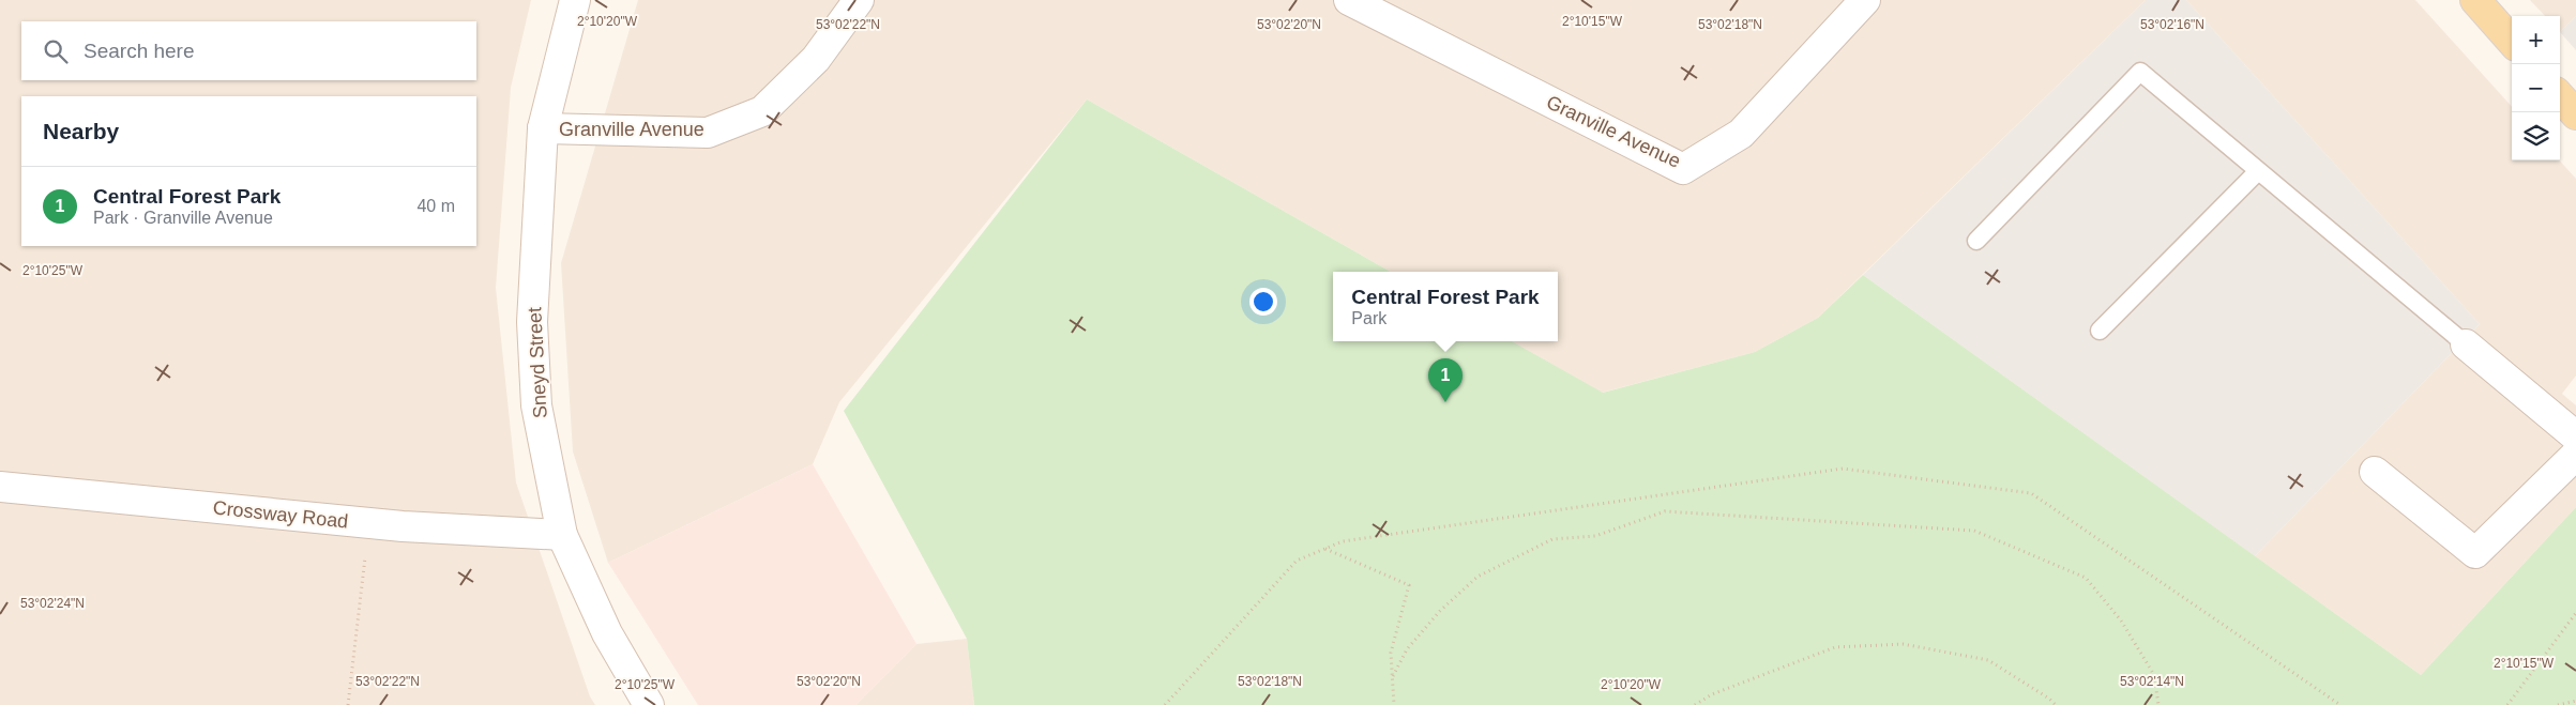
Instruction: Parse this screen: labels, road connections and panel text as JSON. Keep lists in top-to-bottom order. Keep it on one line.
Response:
{"streets":{"street":["Granville Avenue","Sneyd Street","Crossway Road"]},"crossings":[["Granville Avenue","Sneyd Street"],["Sneyd Street","Crossway Road"]],"page":{"map_buttons":["+","−"],"search":"Search here","heading":"Nearby","list":[{"mark":"1","name":"Central Forest Park","note":"Park · Granville Avenue","value":"40 m"}],"popup":["Central Forest Park","Park"],"pins":"1"},"coordinates":["2°10'20\"W","2°10'15\"W","53°02'18\"N","53°02'22\"N","53°02'20\"N","53°02'16\"N","2°10'25\"W","53°02'24\"N","53°02'14\"N"]}
